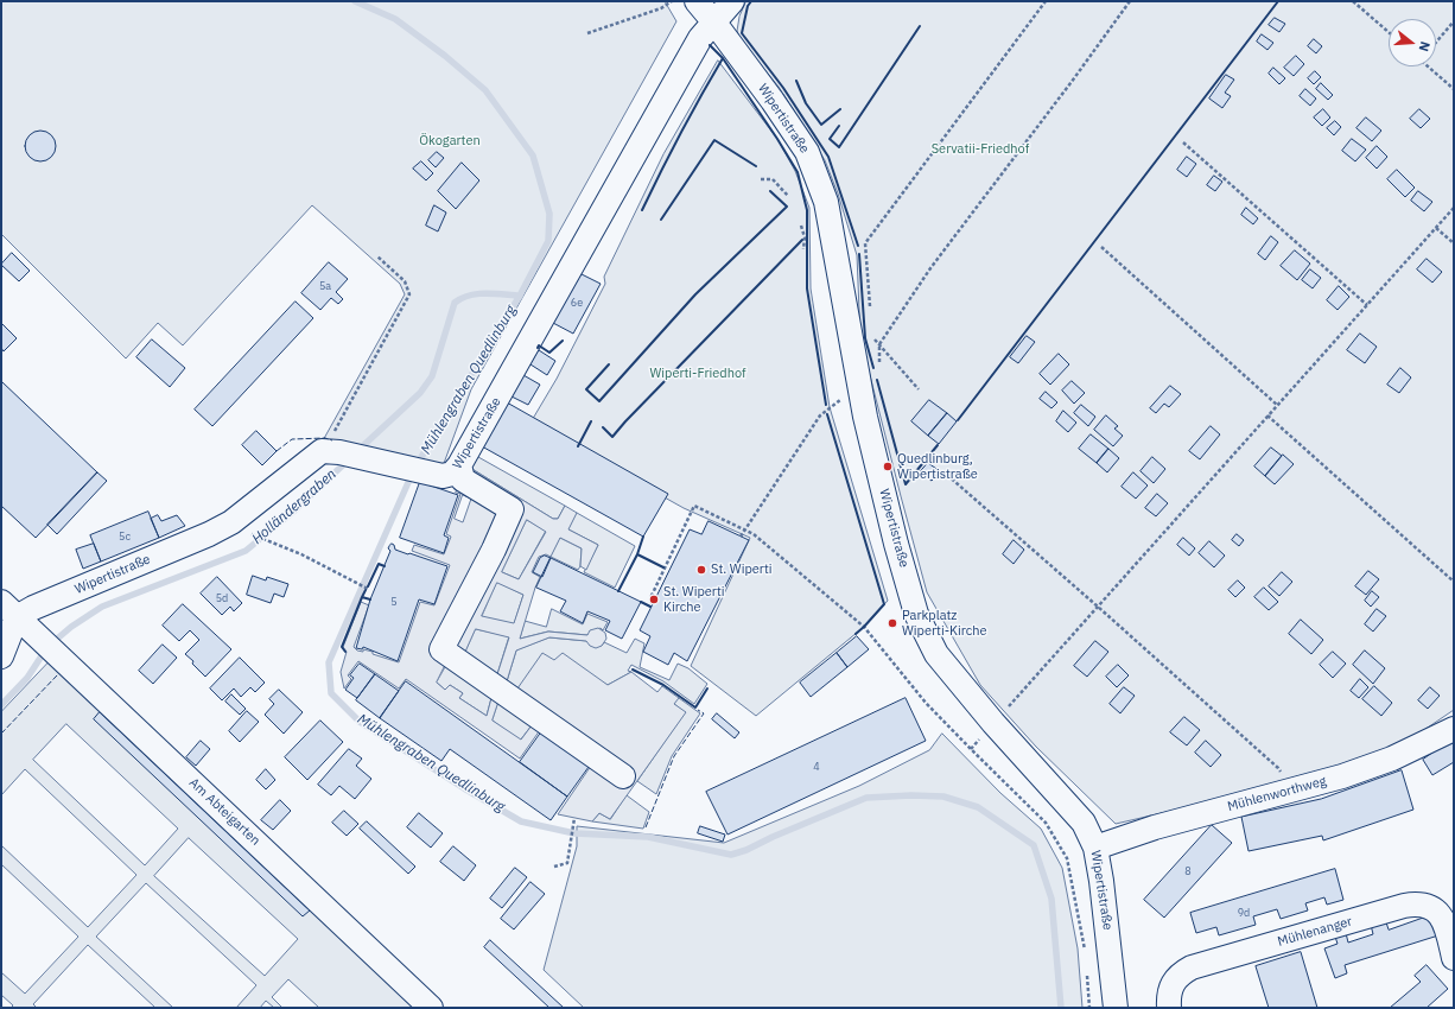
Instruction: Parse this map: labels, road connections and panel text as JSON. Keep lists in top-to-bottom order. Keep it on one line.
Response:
{"streets":{"street":["Wipertistraße","Mühlenworthweg","Am Abteigarten","Mühlenanger"]},"crossings":[["Wipertistraße","Mühlenworthweg"],["Wipertistraße","Am Abteigarten"]],"water":["Mühlengraben Quedlinburg","Holländergraben"],"parks":["Ökogarten","Servatii-Friedhof","Wiperti-Friedhof"],"places":["Quedlinburg, Wipertistraße","St. Wiperti","St. Wiperti Kirche","Parkplatz Wiperti-Kirche"],"house_numbers":["5a","6e","5c","5d","5","4","8","9d"],"north":"right"}
